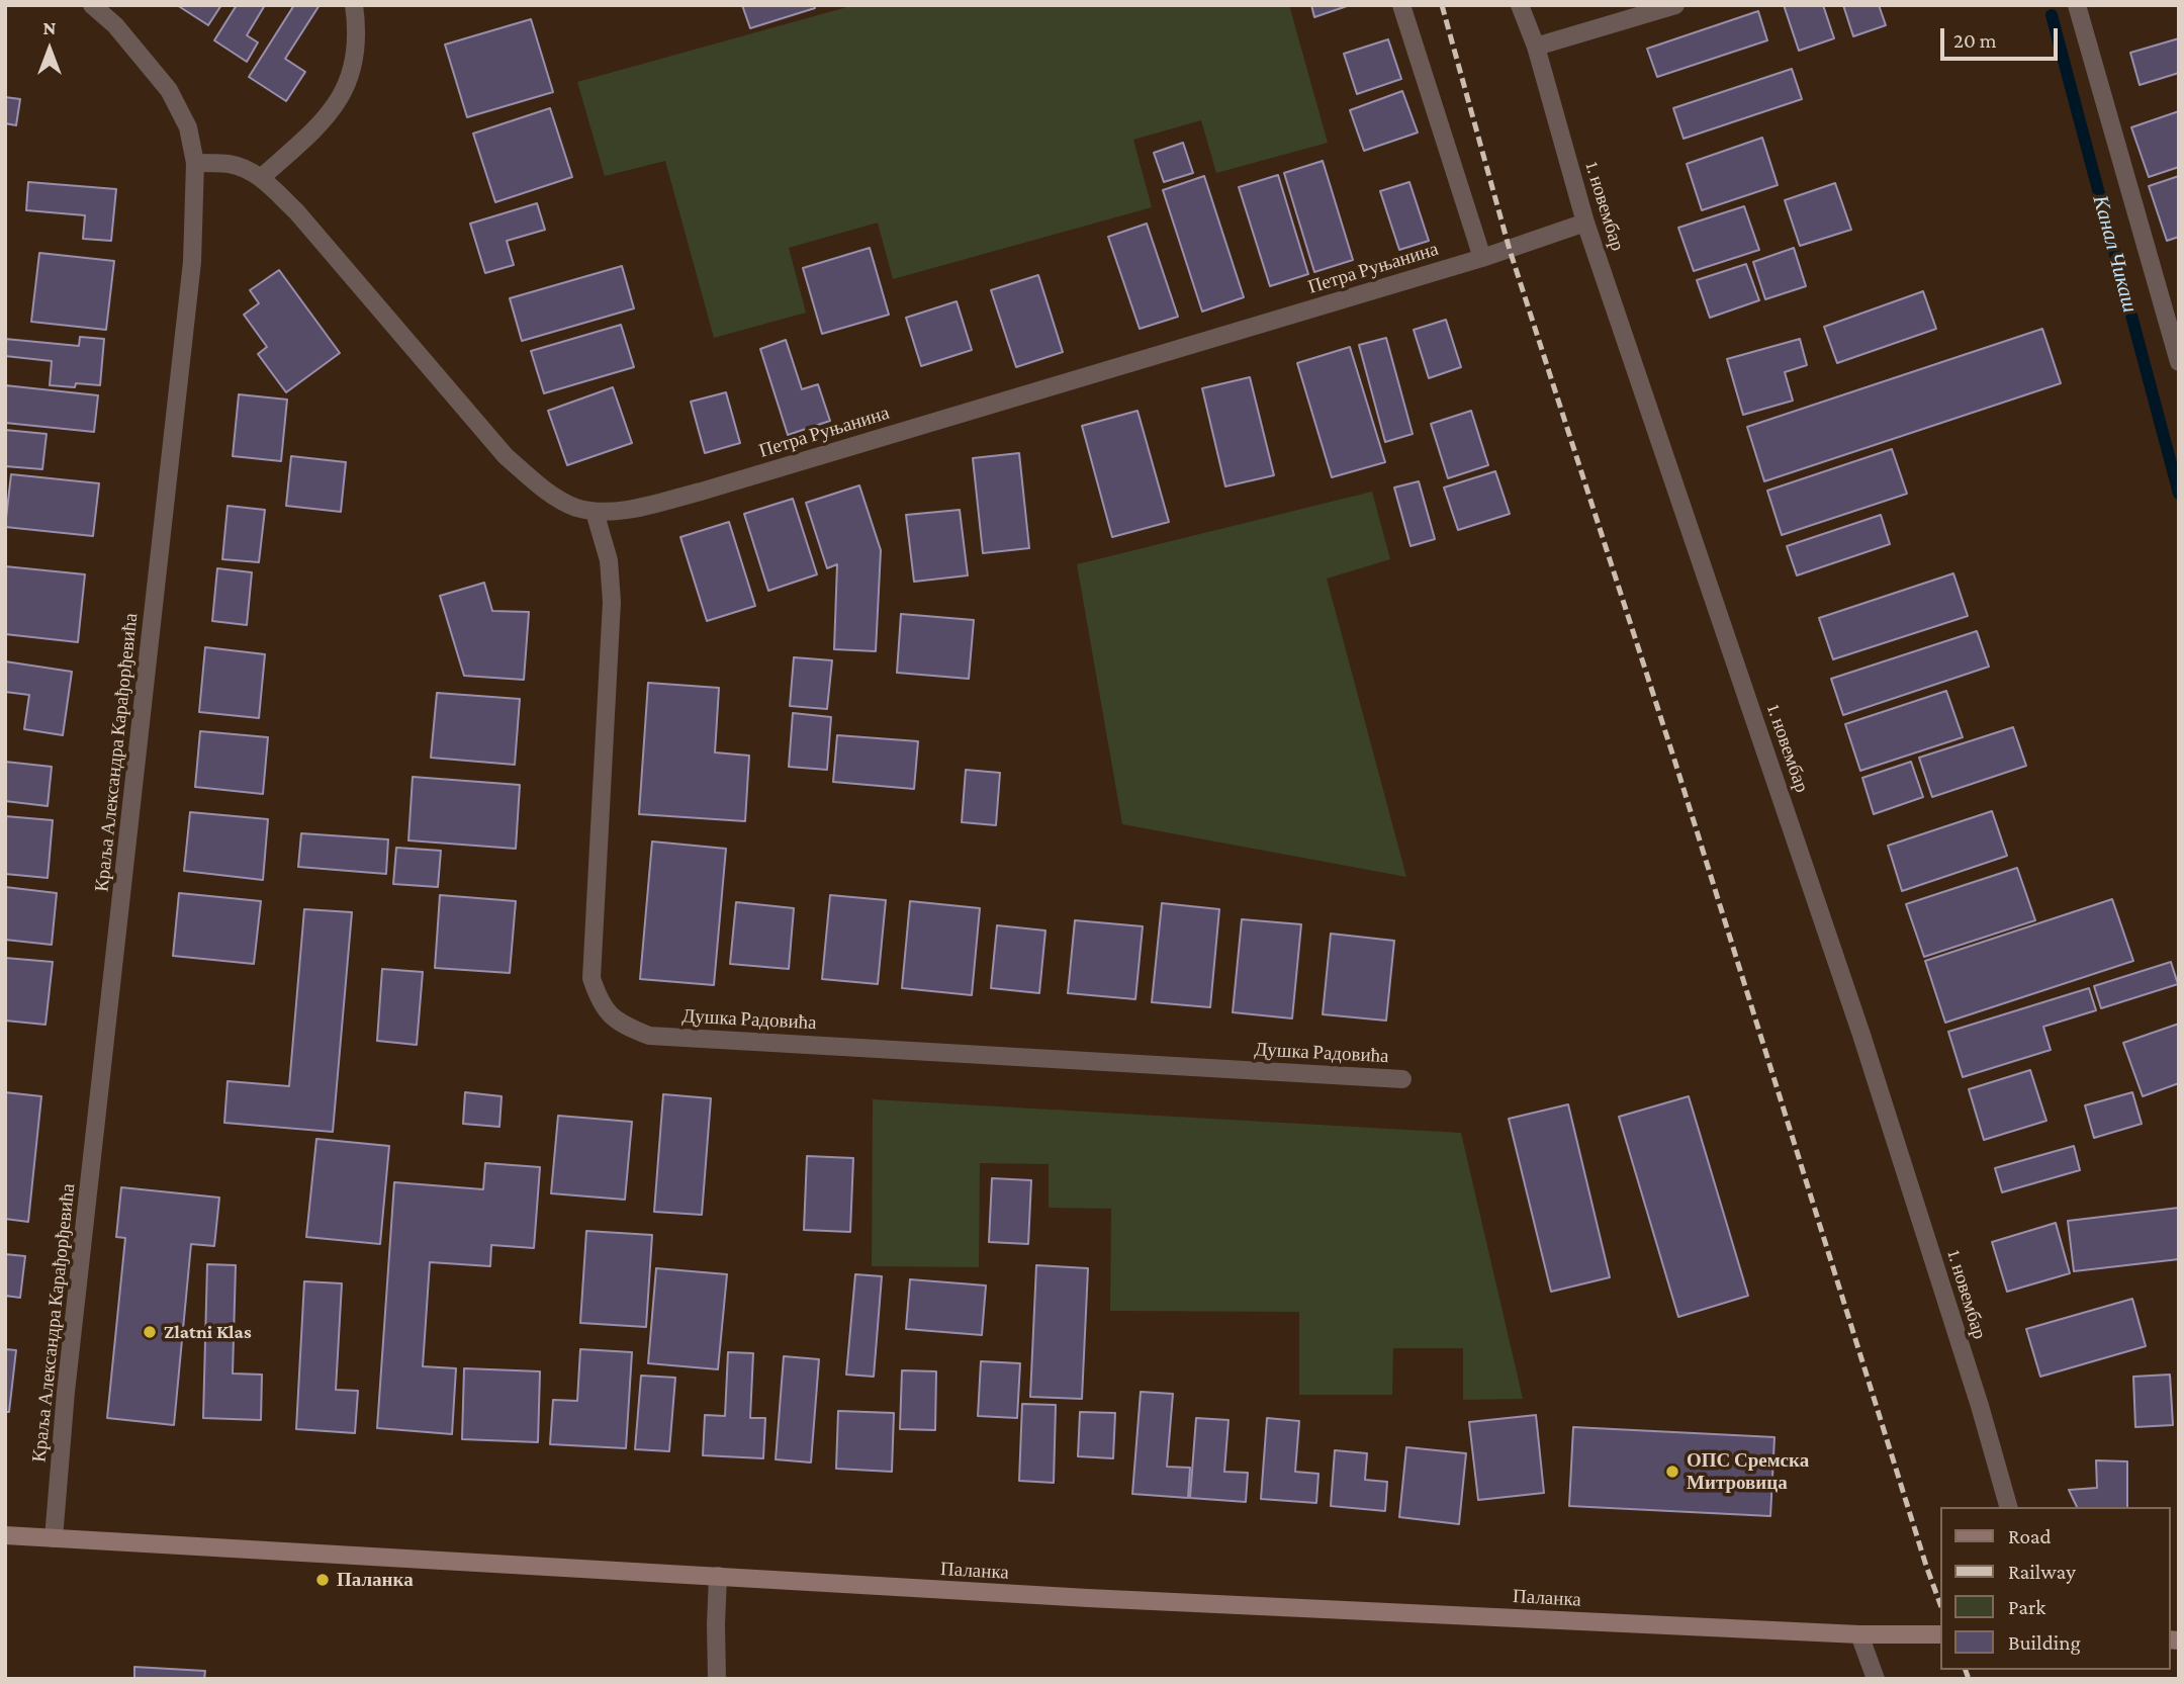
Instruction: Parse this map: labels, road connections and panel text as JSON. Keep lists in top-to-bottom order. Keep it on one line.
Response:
{"streets":{"main road":["Паланка"],"street":["1. новембар","Петра Руњанина","Краља Александра Карађорђевића","Душка Радовића"]},"crossings":[["1. новембар","Петра Руњанина"],["Петра Руњанина","Краља Александра Карађорђевића"],["Петра Руњанина","Душка Радовића"],["Краља Александра Карађорђевића","Паланка"]],"water":["Канал Чикаш"],"places":["Zlatni Klas","ОПС Сремска Митровица","Паланка"],"legend":["Road","Railway","Park","Building"],"scale_bar":"20 m","north":"top"}
